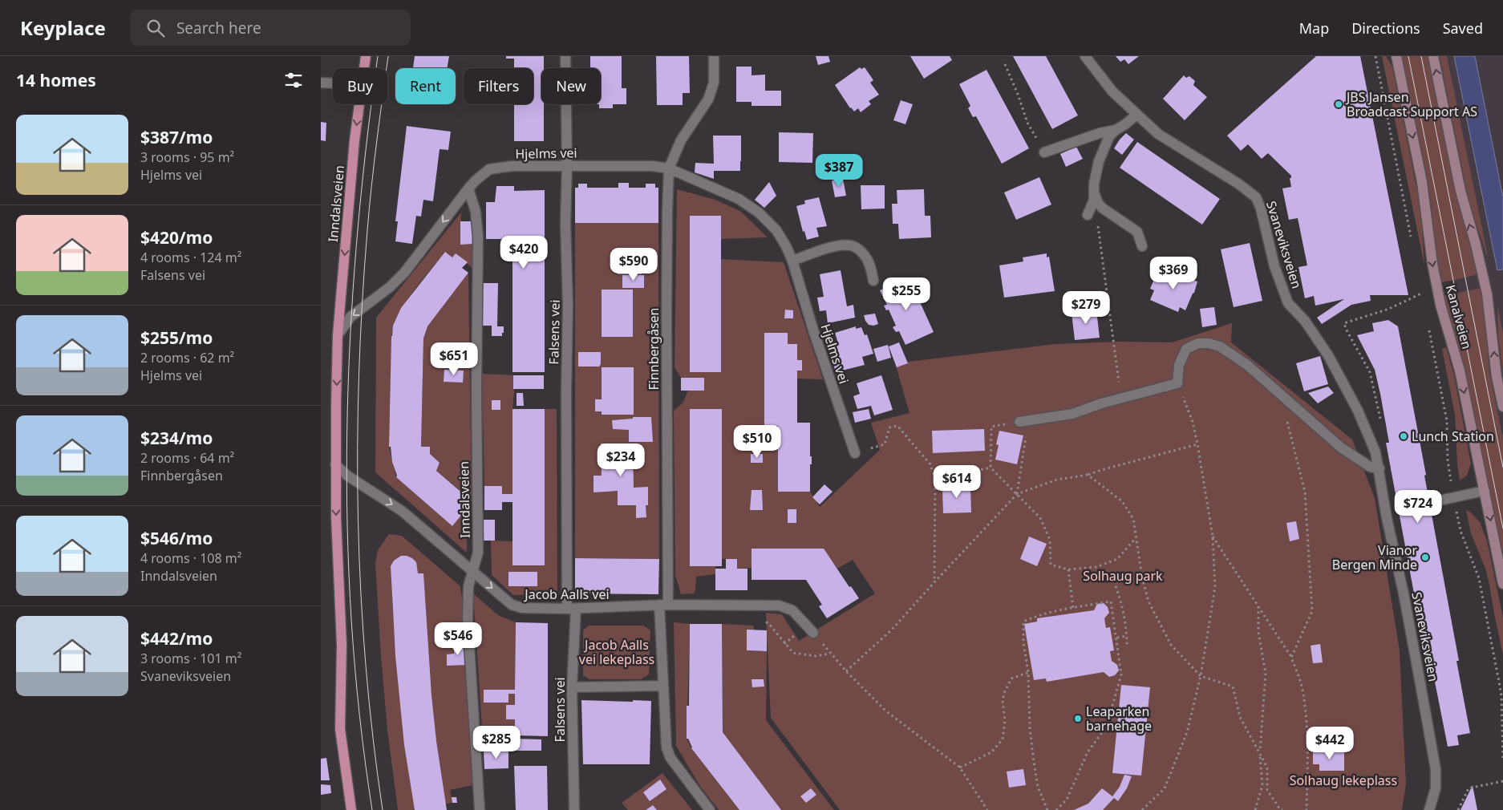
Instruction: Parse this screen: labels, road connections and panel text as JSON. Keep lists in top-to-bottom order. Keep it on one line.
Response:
{"streets":{"main road":["Inndalsveien","Kanalveien"],"street":["Hjelms vei","Svaneviksveien","Falsens vei","Finnbergåsen","Jacob Aalls vei"]},"crossings":[["Hjelms vei","Inndalsveien"],["Hjelms vei","Falsens vei"],["Hjelms vei","Finnbergåsen"],["Inndalsveien","Jacob Aalls vei"],["Falsens vei","Jacob Aalls vei"],["Finnbergåsen","Jacob Aalls vei"]],"one_way":["Inndalsveien","Jacob Aalls vei"],"parks":["Solhaug park","Jacob Aalls vei lekeplass","Solhaug lekeplass"],"places":["JBS Jansen Broadcast Support AS","Lunch Station","Vianor Bergen Minde","Leaparken barnehage"],"page":{"header":"Keyplace","search":"Search here","nav":["Map","Directions","Saved"],"heading":"14 homes","chip":["Buy","Rent","Filters","New"],"list":[{"name":"$387/mo","note":"3 rooms · 95 m² · Hjelms vei"},{"name":"$420/mo","note":"4 rooms · 124 m² · Falsens vei"},{"name":"$255/mo","note":"2 rooms · 62 m² · Hjelms vei"},{"name":"$234/mo","note":"2 rooms · 64 m² · Finnbergåsen"},{"name":"$546/mo","note":"4 rooms · 108 m² · Inndalsveien"},{"name":"$442/mo","note":"3 rooms · 101 m² · Svaneviksveien"}],"price":["$387","$420","$590","$369","$255","$279","$651","$510","$234","$614","$724","$546","$285","$442"]}}
